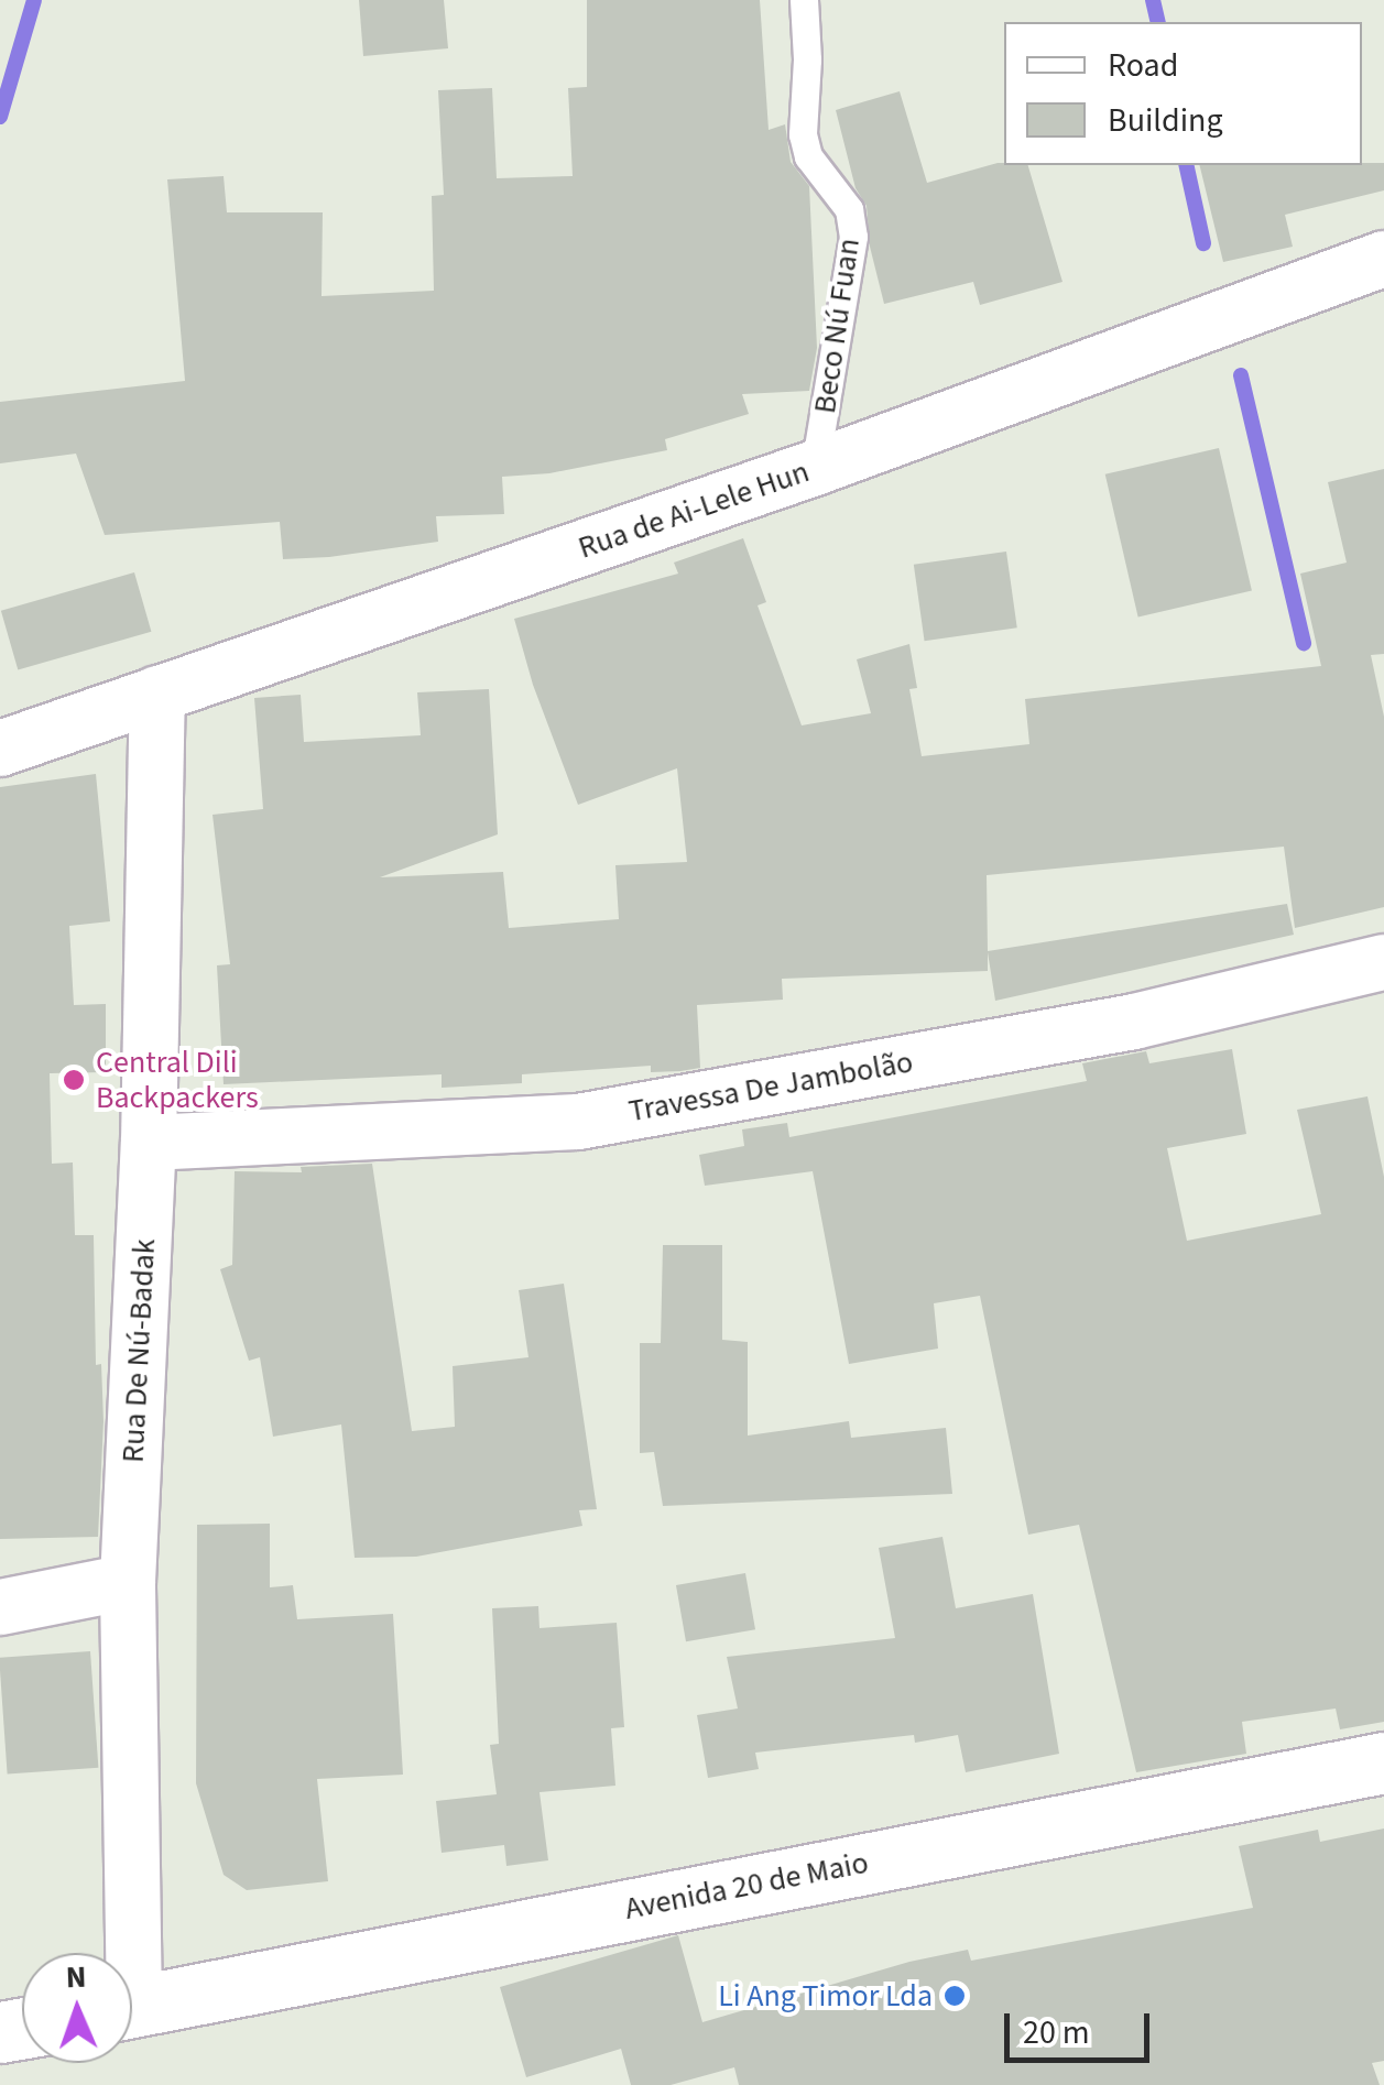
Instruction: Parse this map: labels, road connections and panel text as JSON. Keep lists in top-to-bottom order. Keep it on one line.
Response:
{"streets":{"main road":["Avenida 20 de Maio"],"street":["Rua de Ai-Lele Hun","Travessa De Jambolão","Rua De Nú-Badak"],"lane":["Beco Nú Fuan"]},"crossings":[["Beco Nú Fuan","Rua de Ai-Lele Hun"],["Rua de Ai-Lele Hun","Rua De Nú-Badak"],["Travessa De Jambolão","Rua De Nú-Badak"]],"places":["Central Dili Backpackers","Li Ang Timor Lda"],"legend":["Road","Building"],"scale_bar":"20 m","north":"top"}
